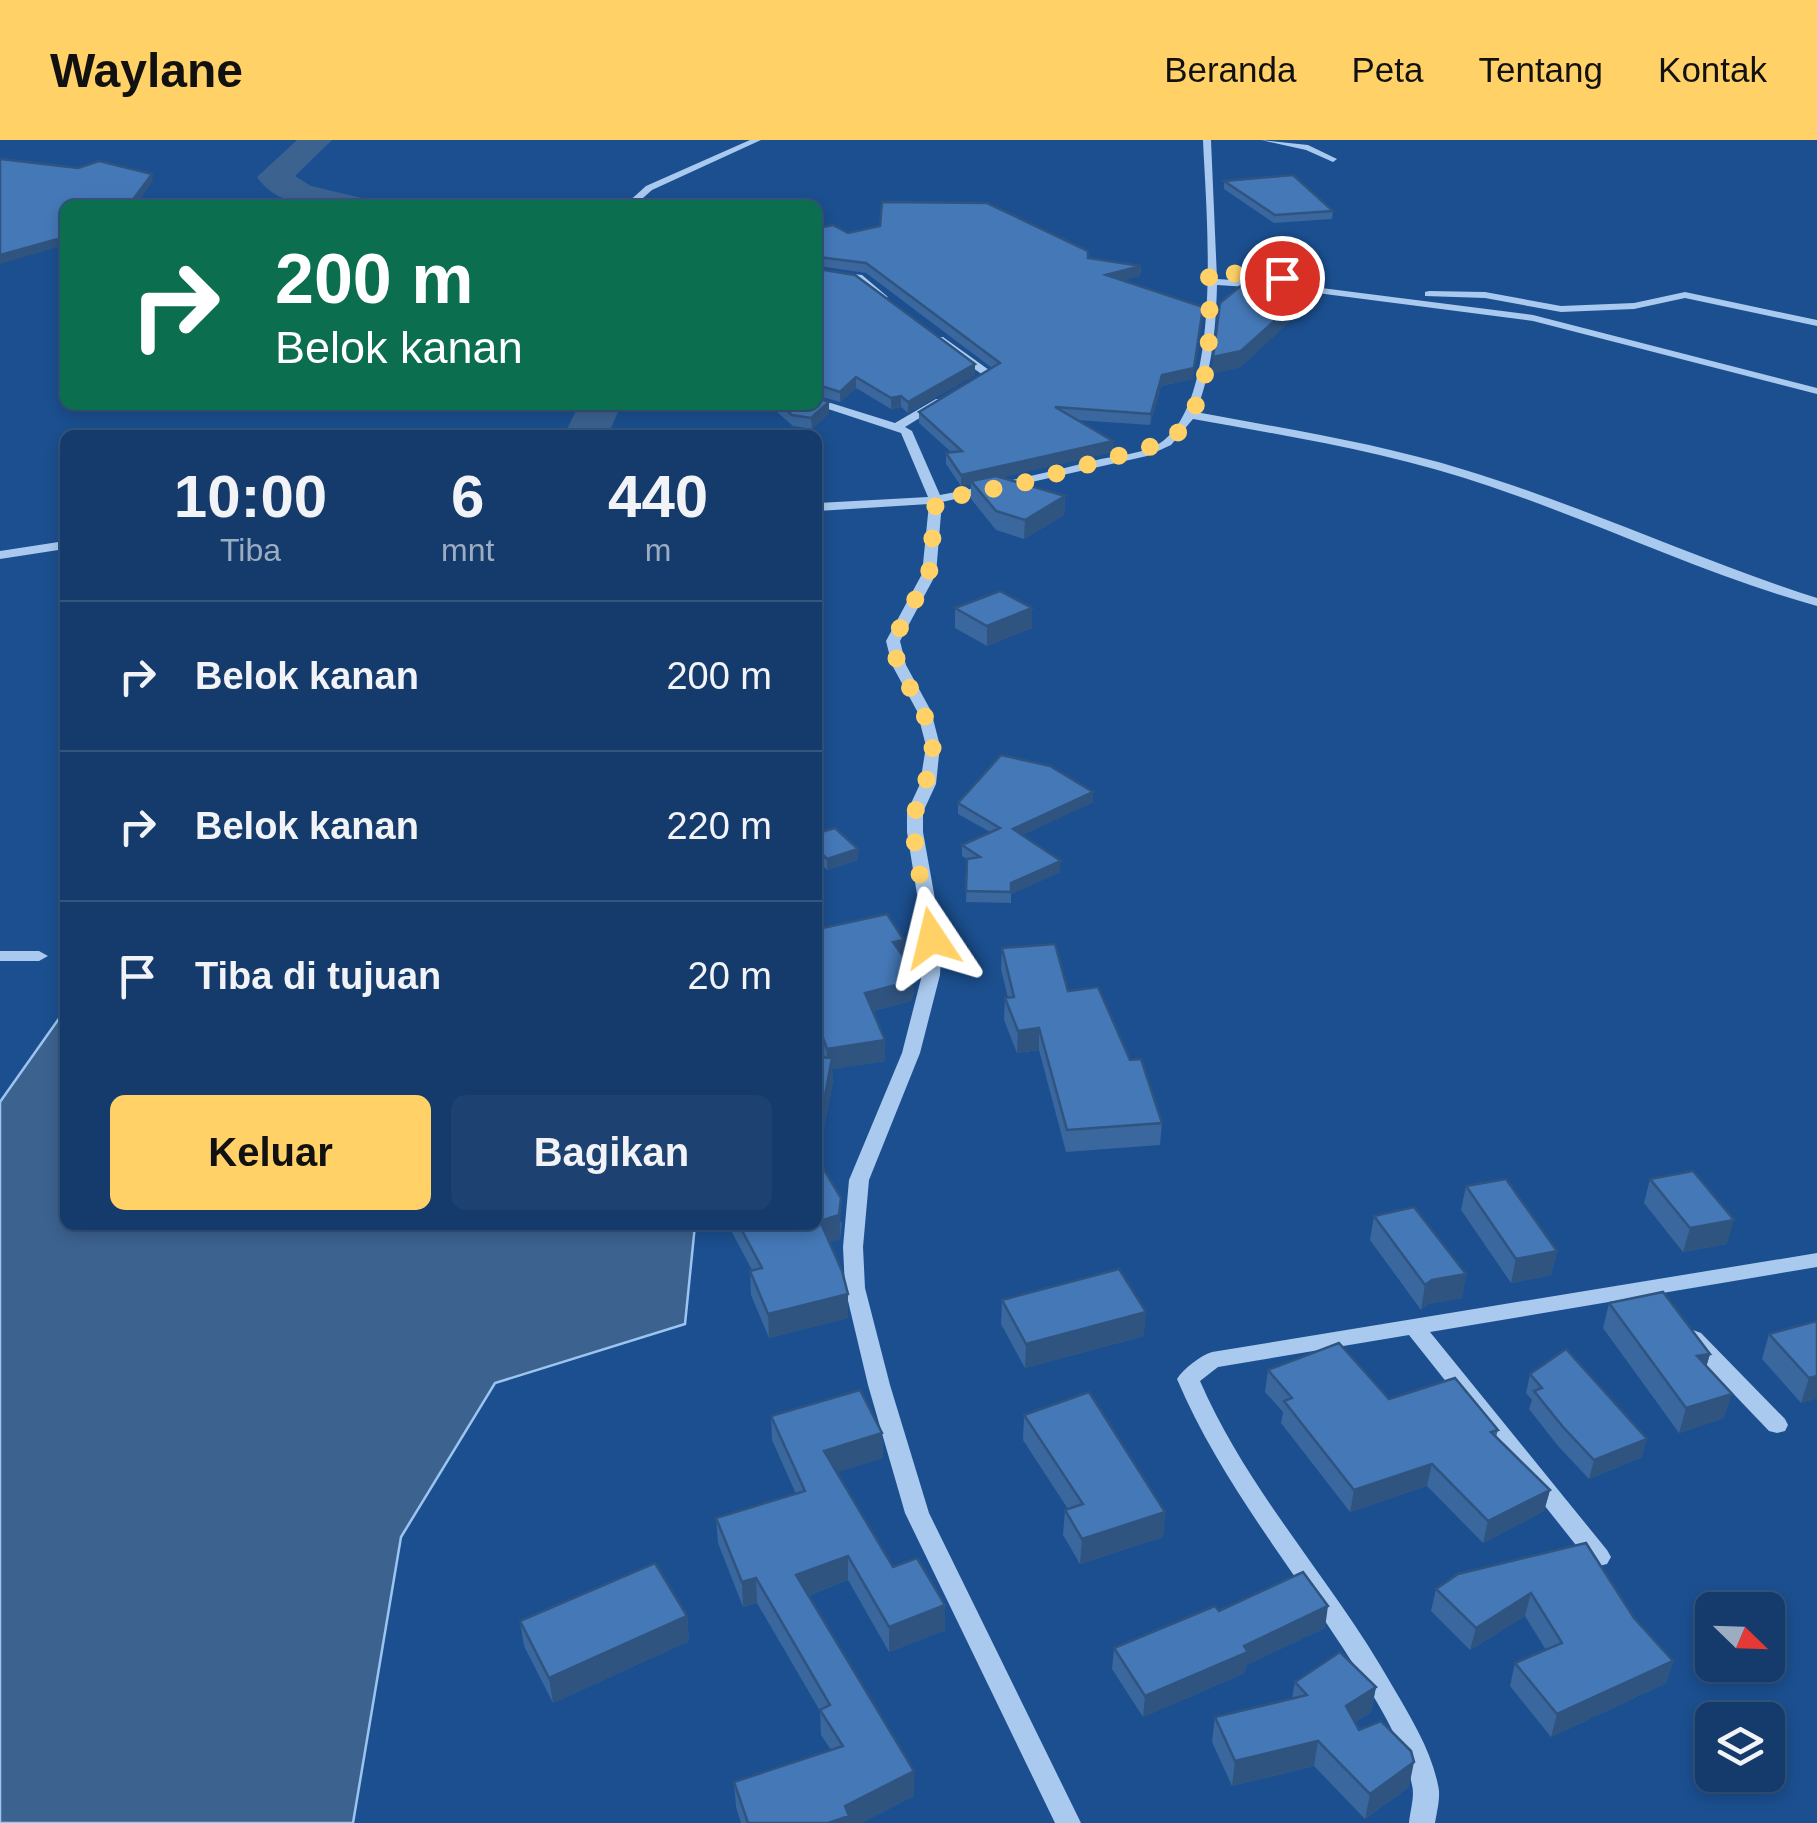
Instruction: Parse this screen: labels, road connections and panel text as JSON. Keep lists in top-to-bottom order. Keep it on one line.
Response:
{"north":"bottom right","page":{"header":"Waylane","nav":["Beranda","Peta","Tentang","Kontak"],"turn":["200 m","Belok kanan"],"eta":["10:00","Tiba","6","mnt","440","m"],"list":[{"name":"Belok kanan","value":"200 m"},{"name":"Belok kanan","value":"220 m"},{"name":"Tiba di tujuan","value":"20 m"}],"buttons":["Keluar","Bagikan"]}}
